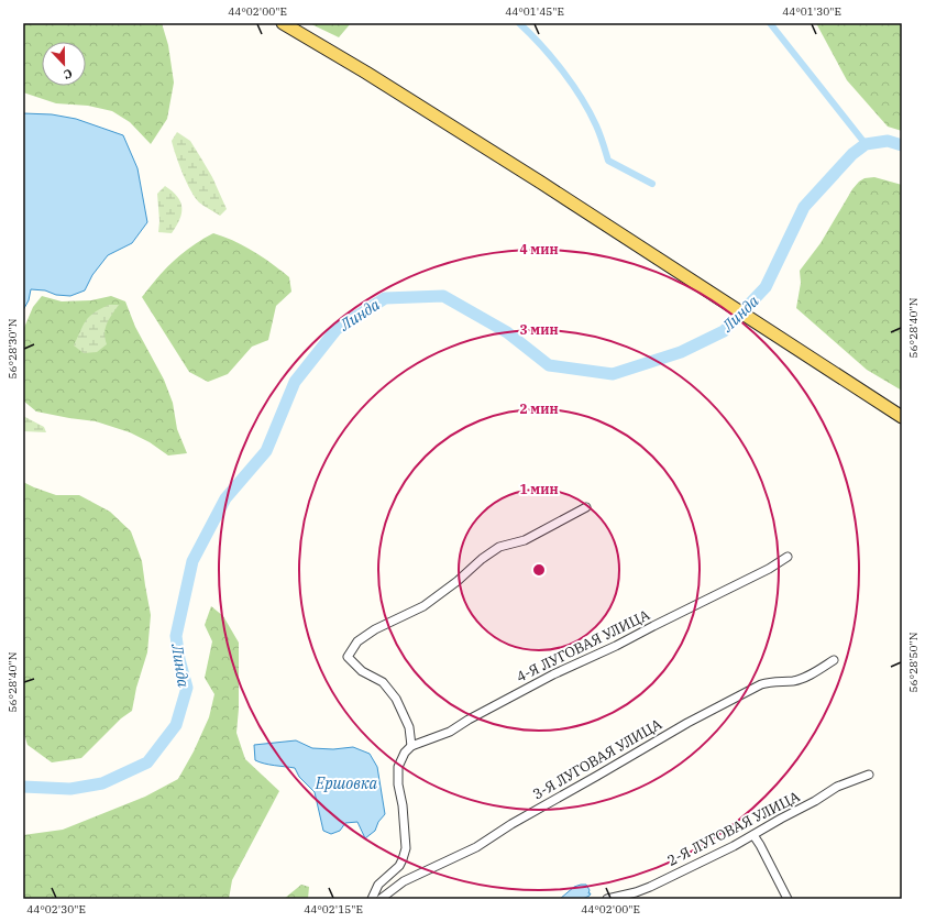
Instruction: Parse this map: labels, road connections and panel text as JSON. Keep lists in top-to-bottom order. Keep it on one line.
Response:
{"streets":{"street":["4-Я ЛУГОВАЯ УЛИЦА","3-Я ЛУГОВАЯ УЛИЦА","2-Я ЛУГОВАЯ УЛИЦА"]},"water":["Линда","Ершовка"],"north":"bottom","coordinates":["44°02'00\"E","44°01'45\"E","44°01'30\"E","56°28'40\"N","56°28'30\"N","56°28'50\"N","44°02'30\"E","44°02'15\"E"],"rings":["4 мин","3 мин","2 мин","1 мин"]}
